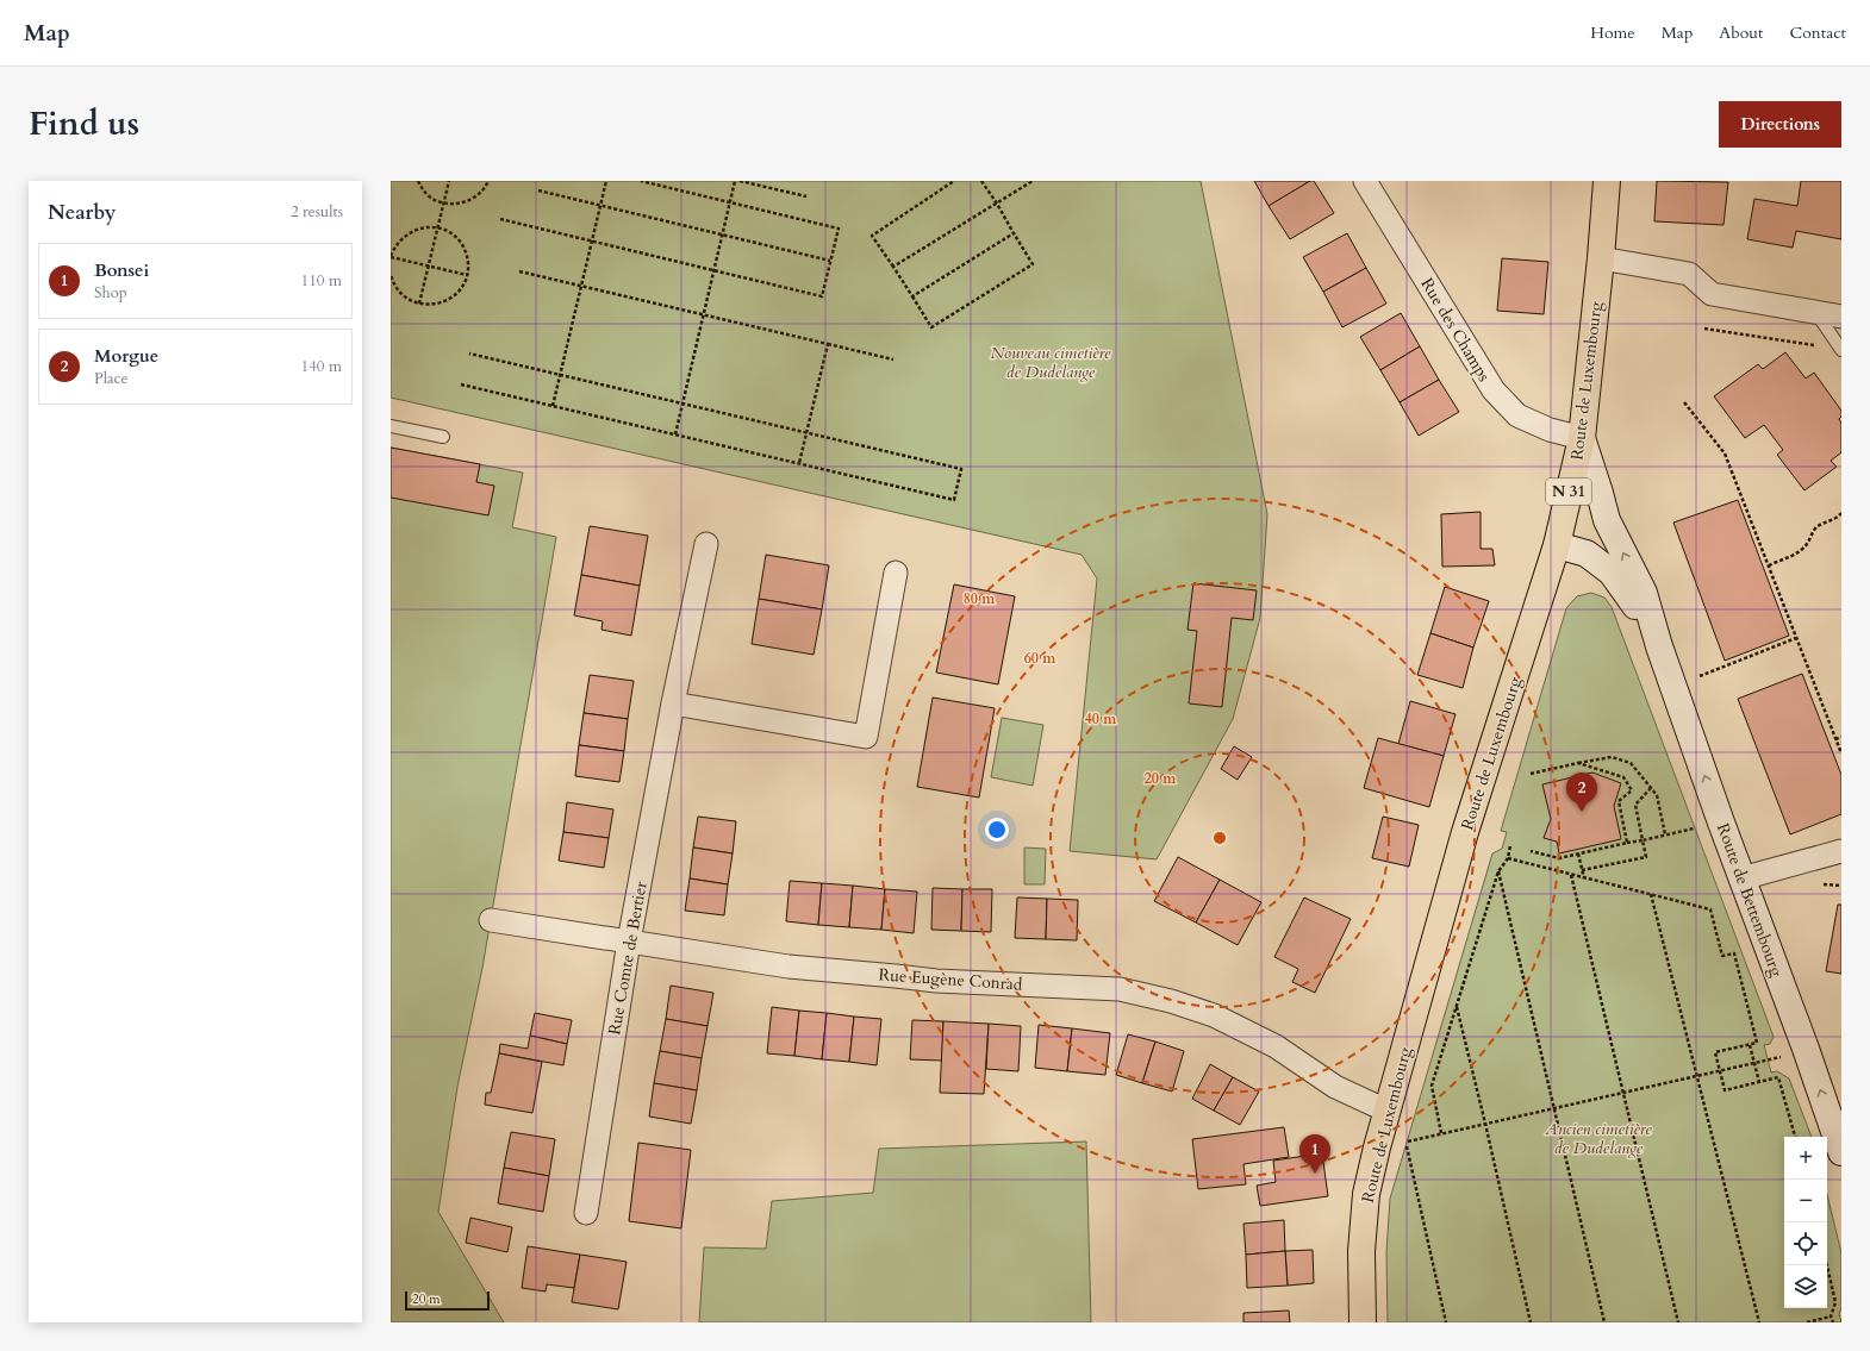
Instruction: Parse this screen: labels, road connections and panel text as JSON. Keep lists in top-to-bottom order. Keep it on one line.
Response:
{"streets":{"main road":["Route de Luxembourg","N 31","Route de Bettembourg"],"street":["Rue des Champs","Rue Comte de Bertier","Rue Eugène Conrad"]},"crossings":[["Rue des Champs","Route de Luxembourg"],["Rue des Champs","Route de Bettembourg"],["Route de Luxembourg","Route de Bettembourg"],["Route de Luxembourg","Rue Eugène Conrad"],["Rue Comte de Bertier","Rue Eugène Conrad"]],"one_way":["Route de Bettembourg"],"parks":["Nouveau cimetière de Dudelange","Ancien cimetière de Dudelange"],"scale_bar":"20 m","page":{"header":"Map","nav":["Home","Map","About","Contact"],"title":"Find us","buttons":"Directions","heading":["Nearby","2 results"],"list":[{"mark":"1","name":"Bonsei","note":"Shop","value":"110 m"},{"mark":"2","name":"Morgue","note":"Place","value":"140 m"}],"pins":["2","1"],"map_buttons":["+","−"],"scale":"20 m"},"rings":["80 m","60 m","40 m","20 m"]}
